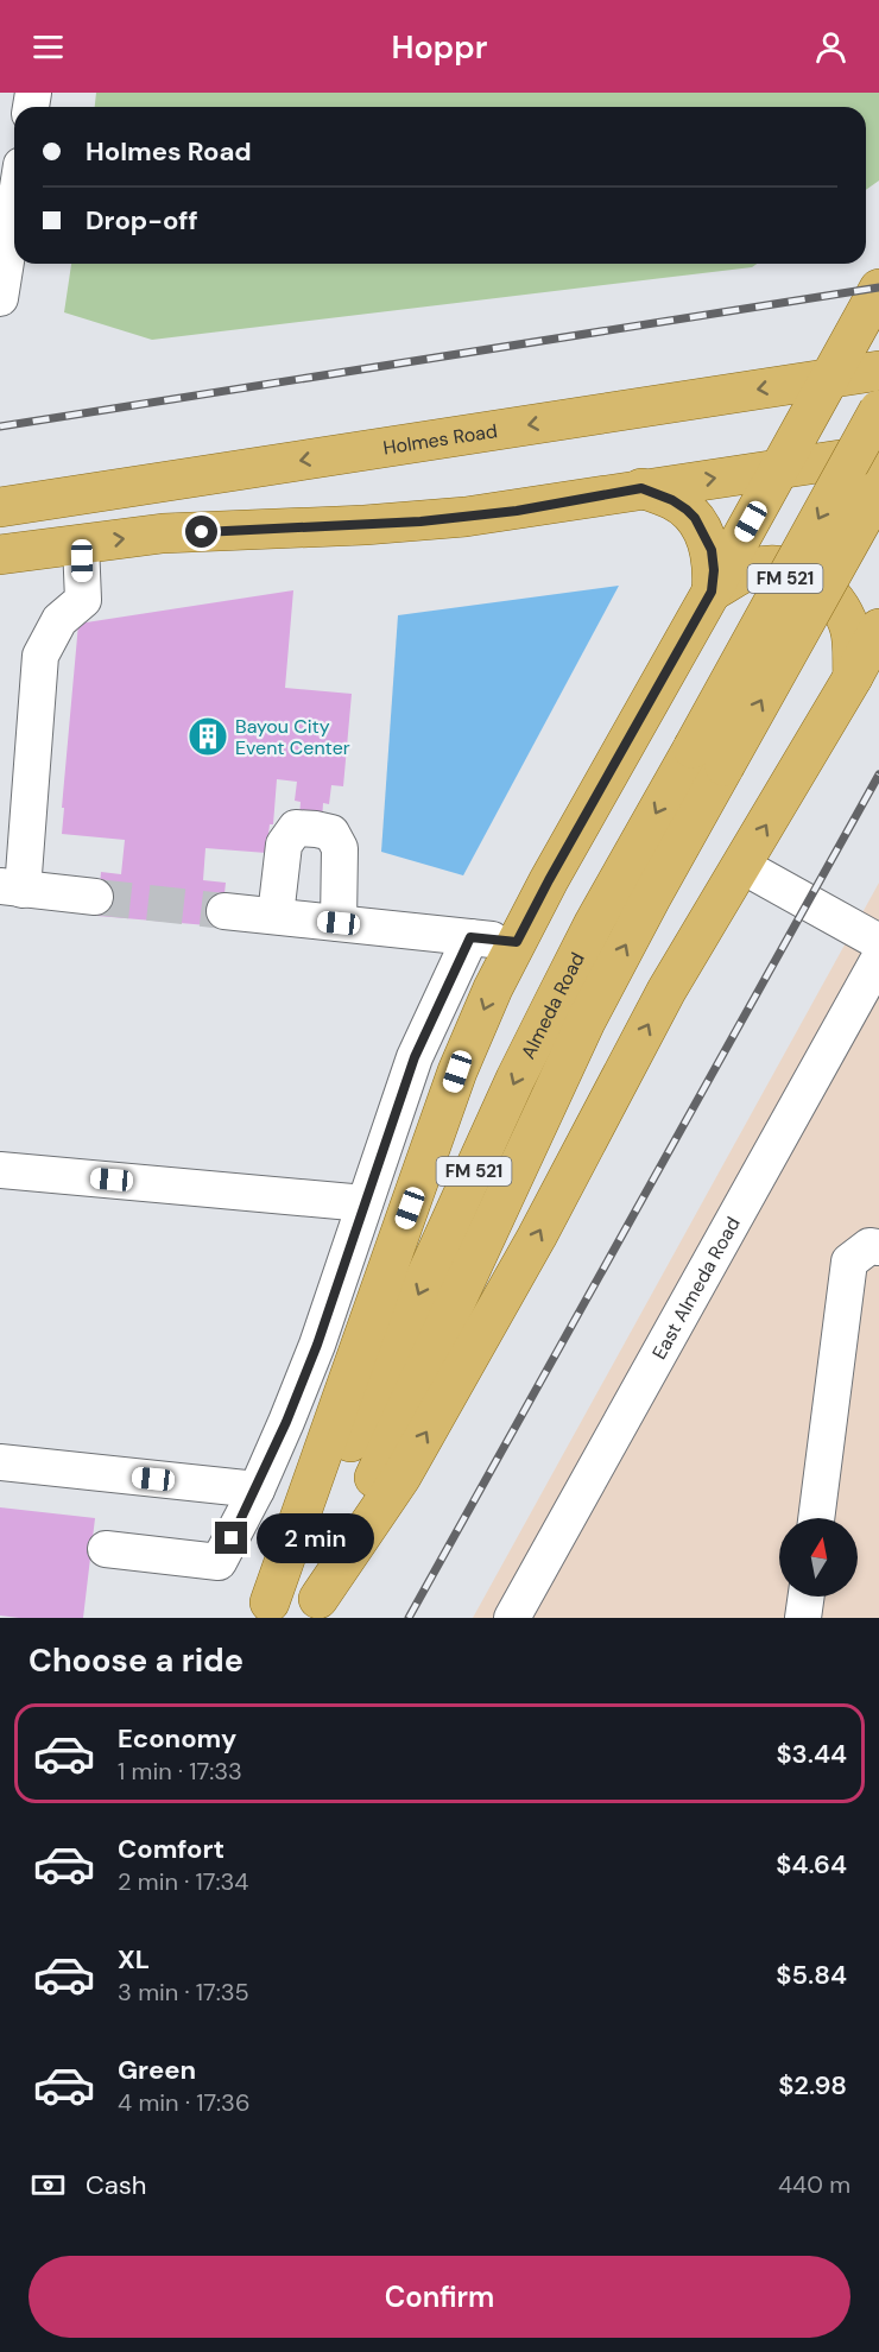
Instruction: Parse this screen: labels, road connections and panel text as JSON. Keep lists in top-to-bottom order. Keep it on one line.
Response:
{"streets":{"main road":["Holmes Road","FM 521","Almeda Road"],"street":["East Almeda Road"]},"places":{"building":["Bayou City Event Center"]},"north":"top","page":{"header":"Hoppr","banner":["Holmes Road","Drop-off"],"bubble":"2 min","heading":"Choose a ride","list":[{"name":"Economy","note":"1 min · 17:33","value":"$3.44"},{"name":"Comfort","note":"2 min · 17:34","value":"$4.64"},{"name":"XL","note":"3 min · 17:35","value":"$5.84"},{"name":"Green","note":"4 min · 17:36","value":"$2.98"}],"pay":["Cash","440 m"],"buttons":"Confirm"}}
